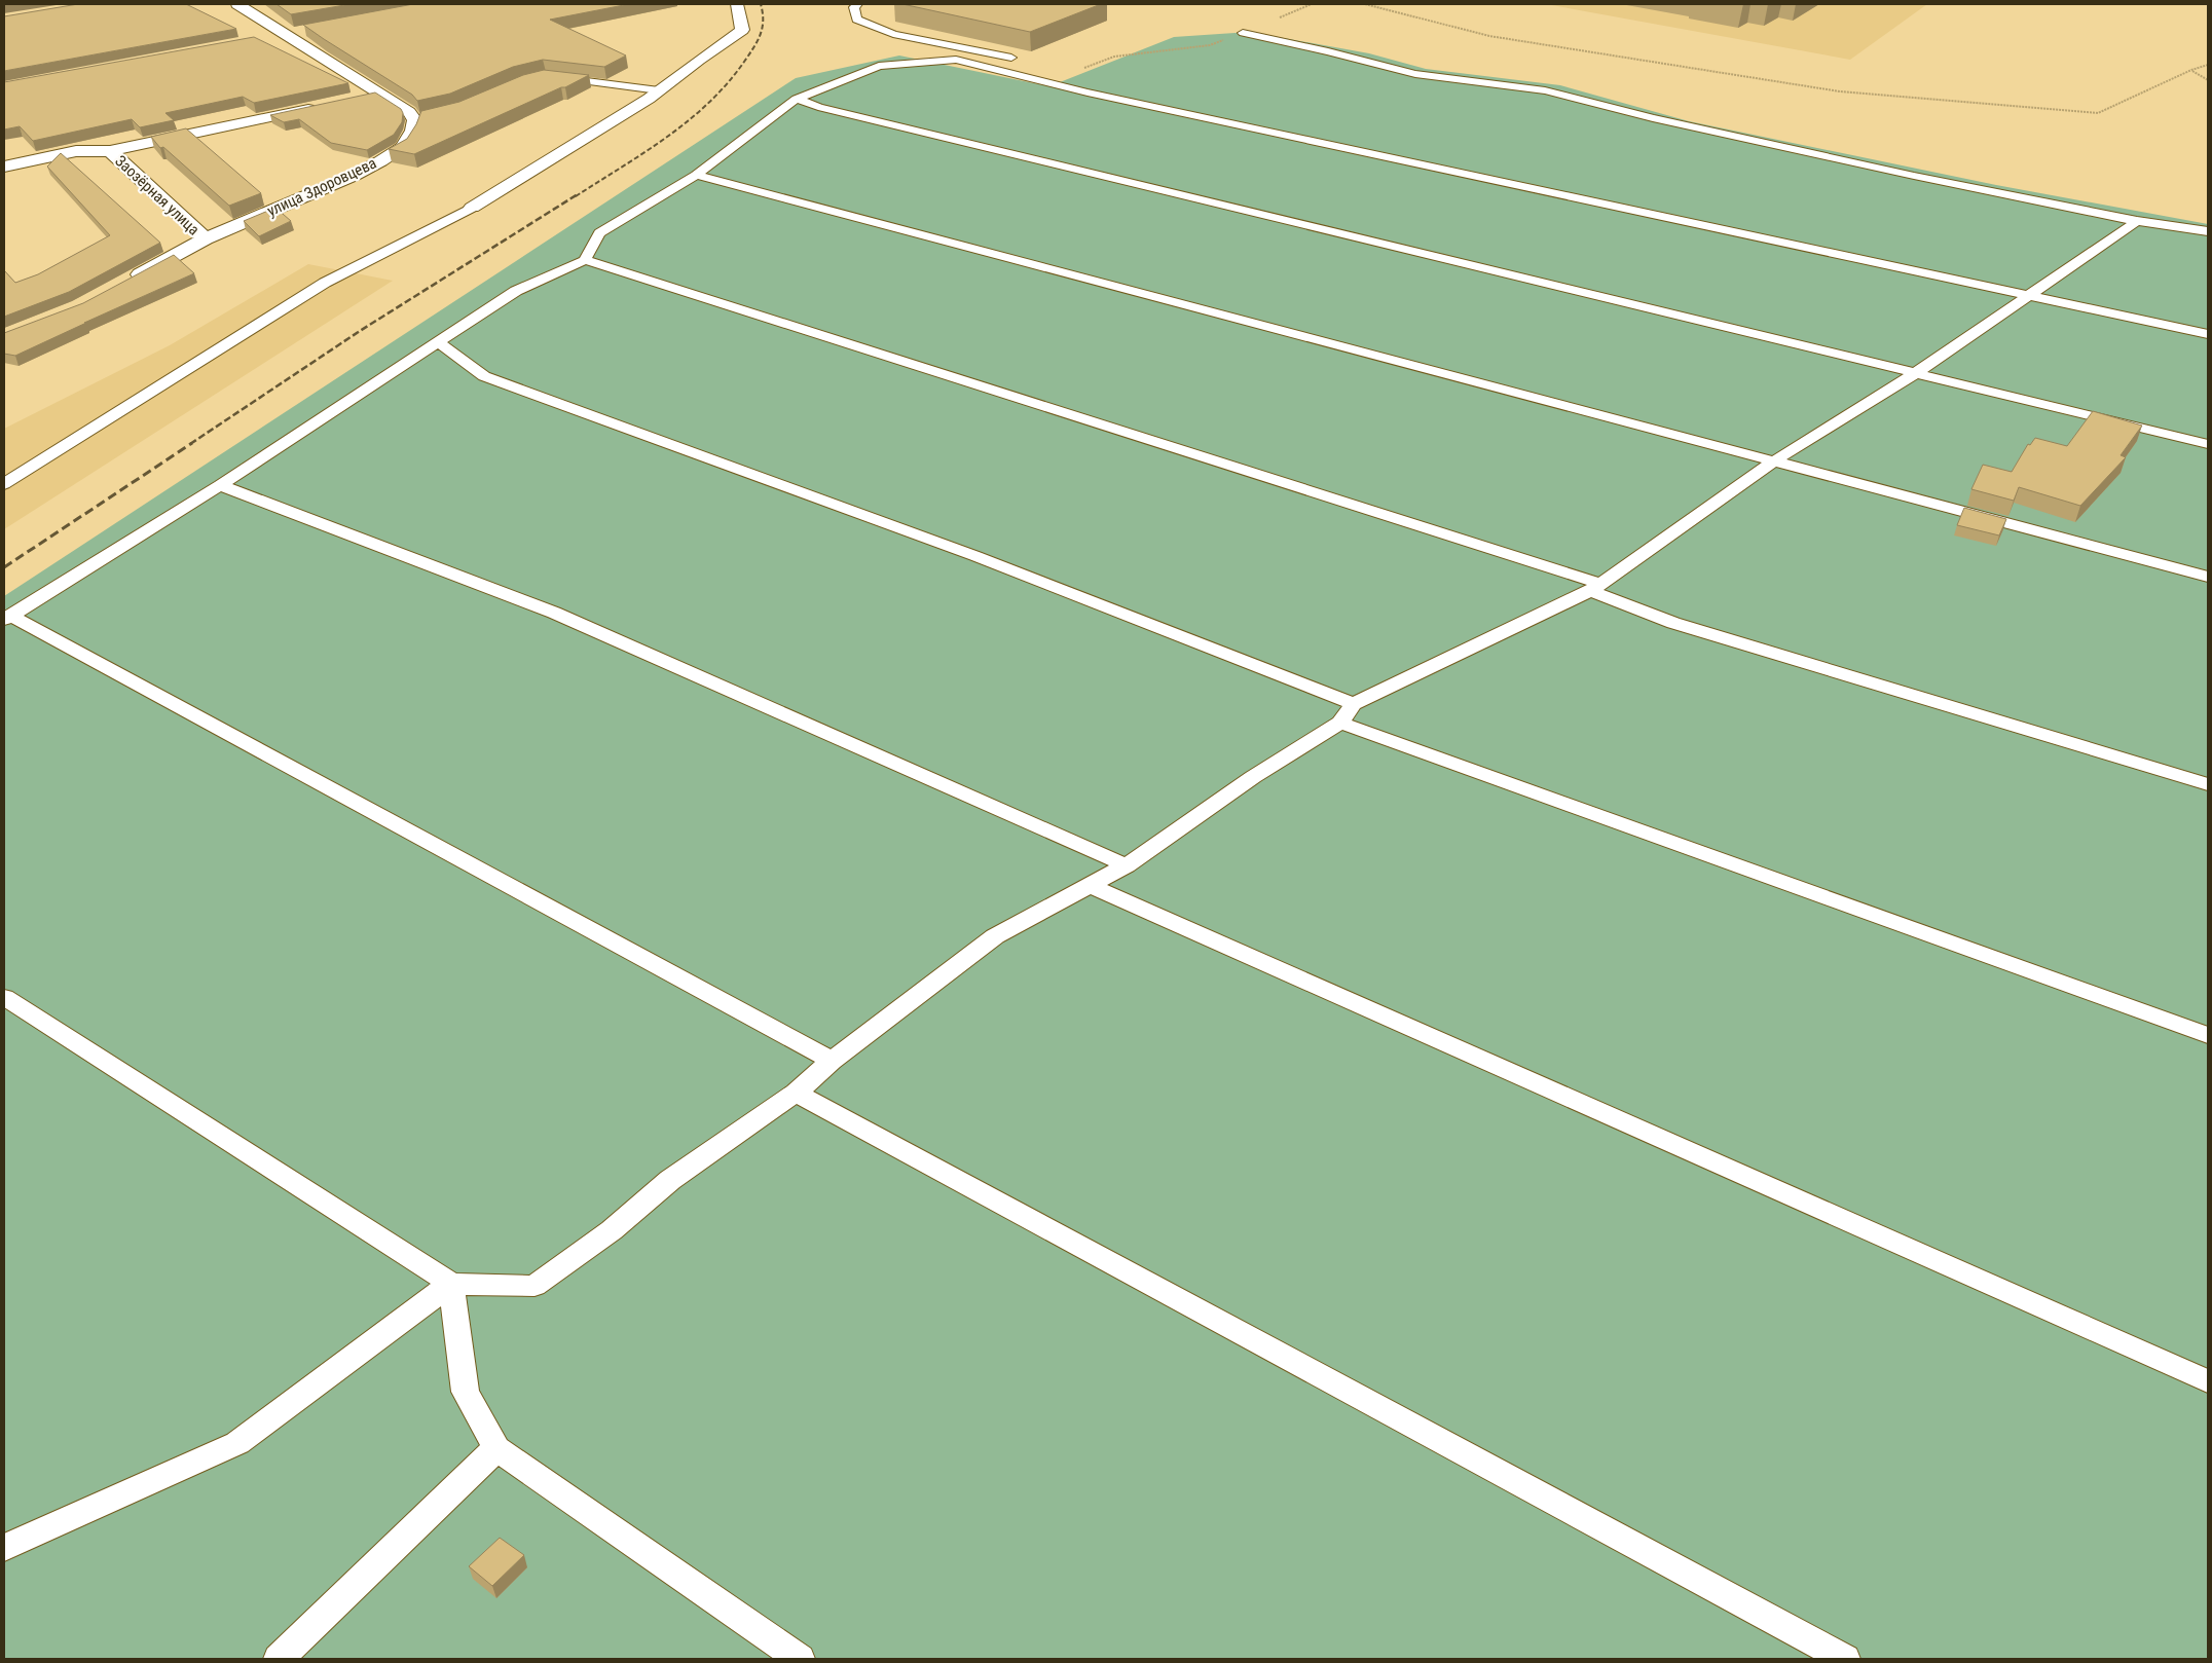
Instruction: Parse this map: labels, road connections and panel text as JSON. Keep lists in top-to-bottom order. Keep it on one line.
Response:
{"streets":{"street":["улица Здоровцева","Заозёрная улица"]},"crossings":[["улица Здоровцева","Заозёрная улица"]]}
